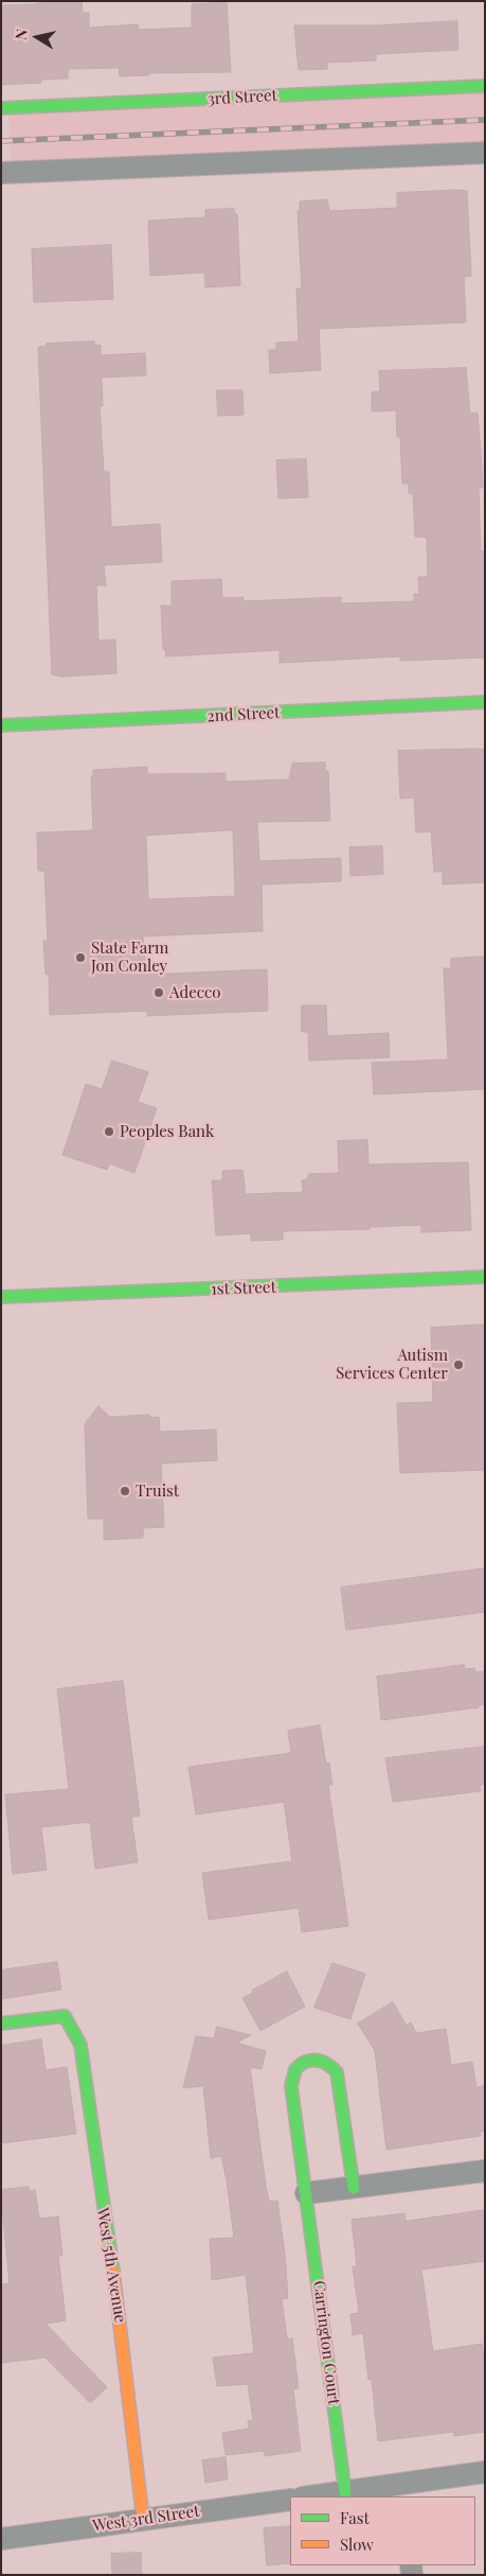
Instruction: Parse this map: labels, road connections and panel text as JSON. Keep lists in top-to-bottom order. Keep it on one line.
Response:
{"streets":{"street":["3rd Street","2nd Street","1st Street","West 5th Avenue","Carrington Court","West 3rd Street"]},"crossings":[["West 5th Avenue","West 3rd Street"]],"places":["State Farm Jon Conley","Adecco","Peoples Bank","Autism Services Center","Truist"],"legend":["Fast","Slow"],"north":"left"}
